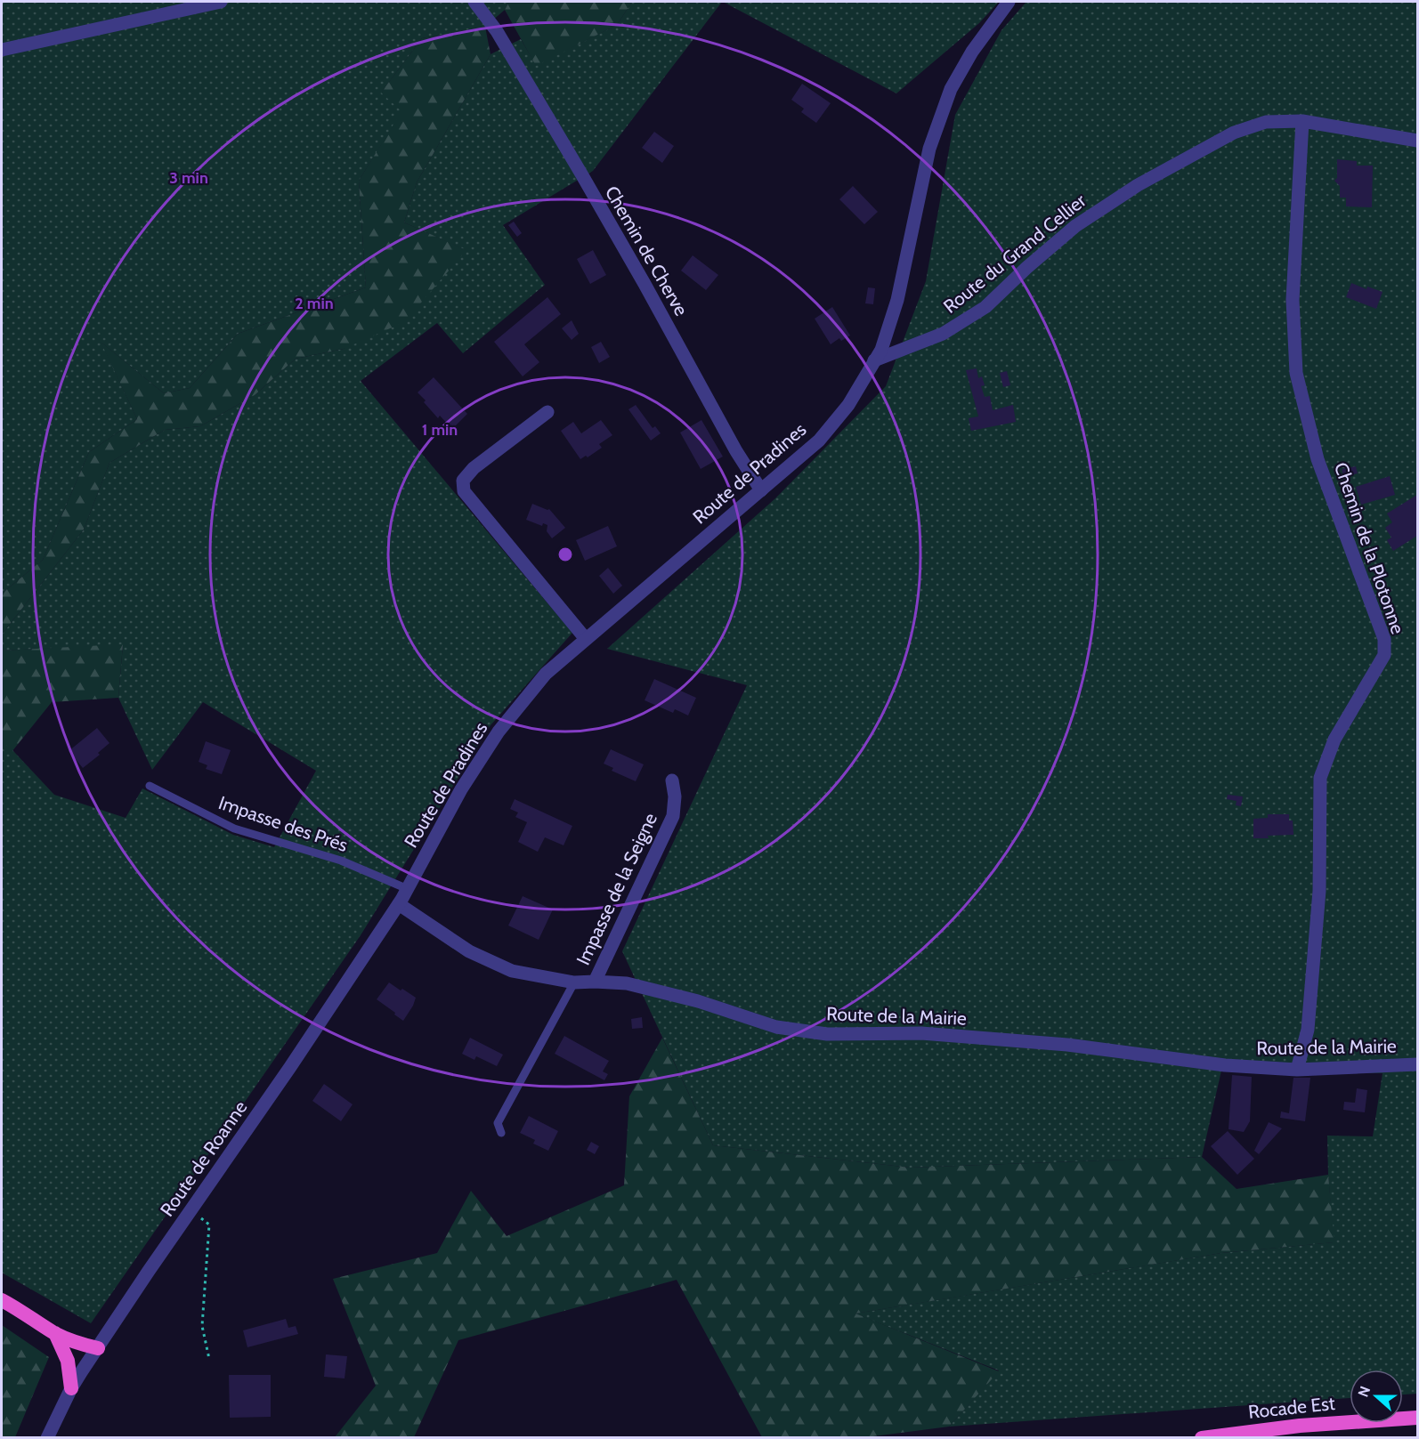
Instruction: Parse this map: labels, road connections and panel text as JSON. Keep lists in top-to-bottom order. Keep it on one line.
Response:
{"streets":{"highway":["Rocade Est"],"street":["Chemin de Cherve","Route du Grand Cellier","Route de Pradines","Chemin de la Plotonne","Impasse de la Seigne","Route de la Mairie","Route de Roanne"],"lane":["Impasse des Prés"]},"crossings":[["Chemin de Cherve","Route de Pradines"],["Route du Grand Cellier","Route de Pradines"],["Route du Grand Cellier","Chemin de la Plotonne"],["Route de Pradines","Impasse des Prés"],["Route de Pradines","Route de la Mairie"],["Route de Pradines","Route de Roanne"],["Chemin de la Plotonne","Route de la Mairie"],["Impasse de la Seigne","Route de la Mairie"],["Route de la Mairie","Route de Roanne"]],"north":"left","rings":["3 min","2 min","1 min"]}
